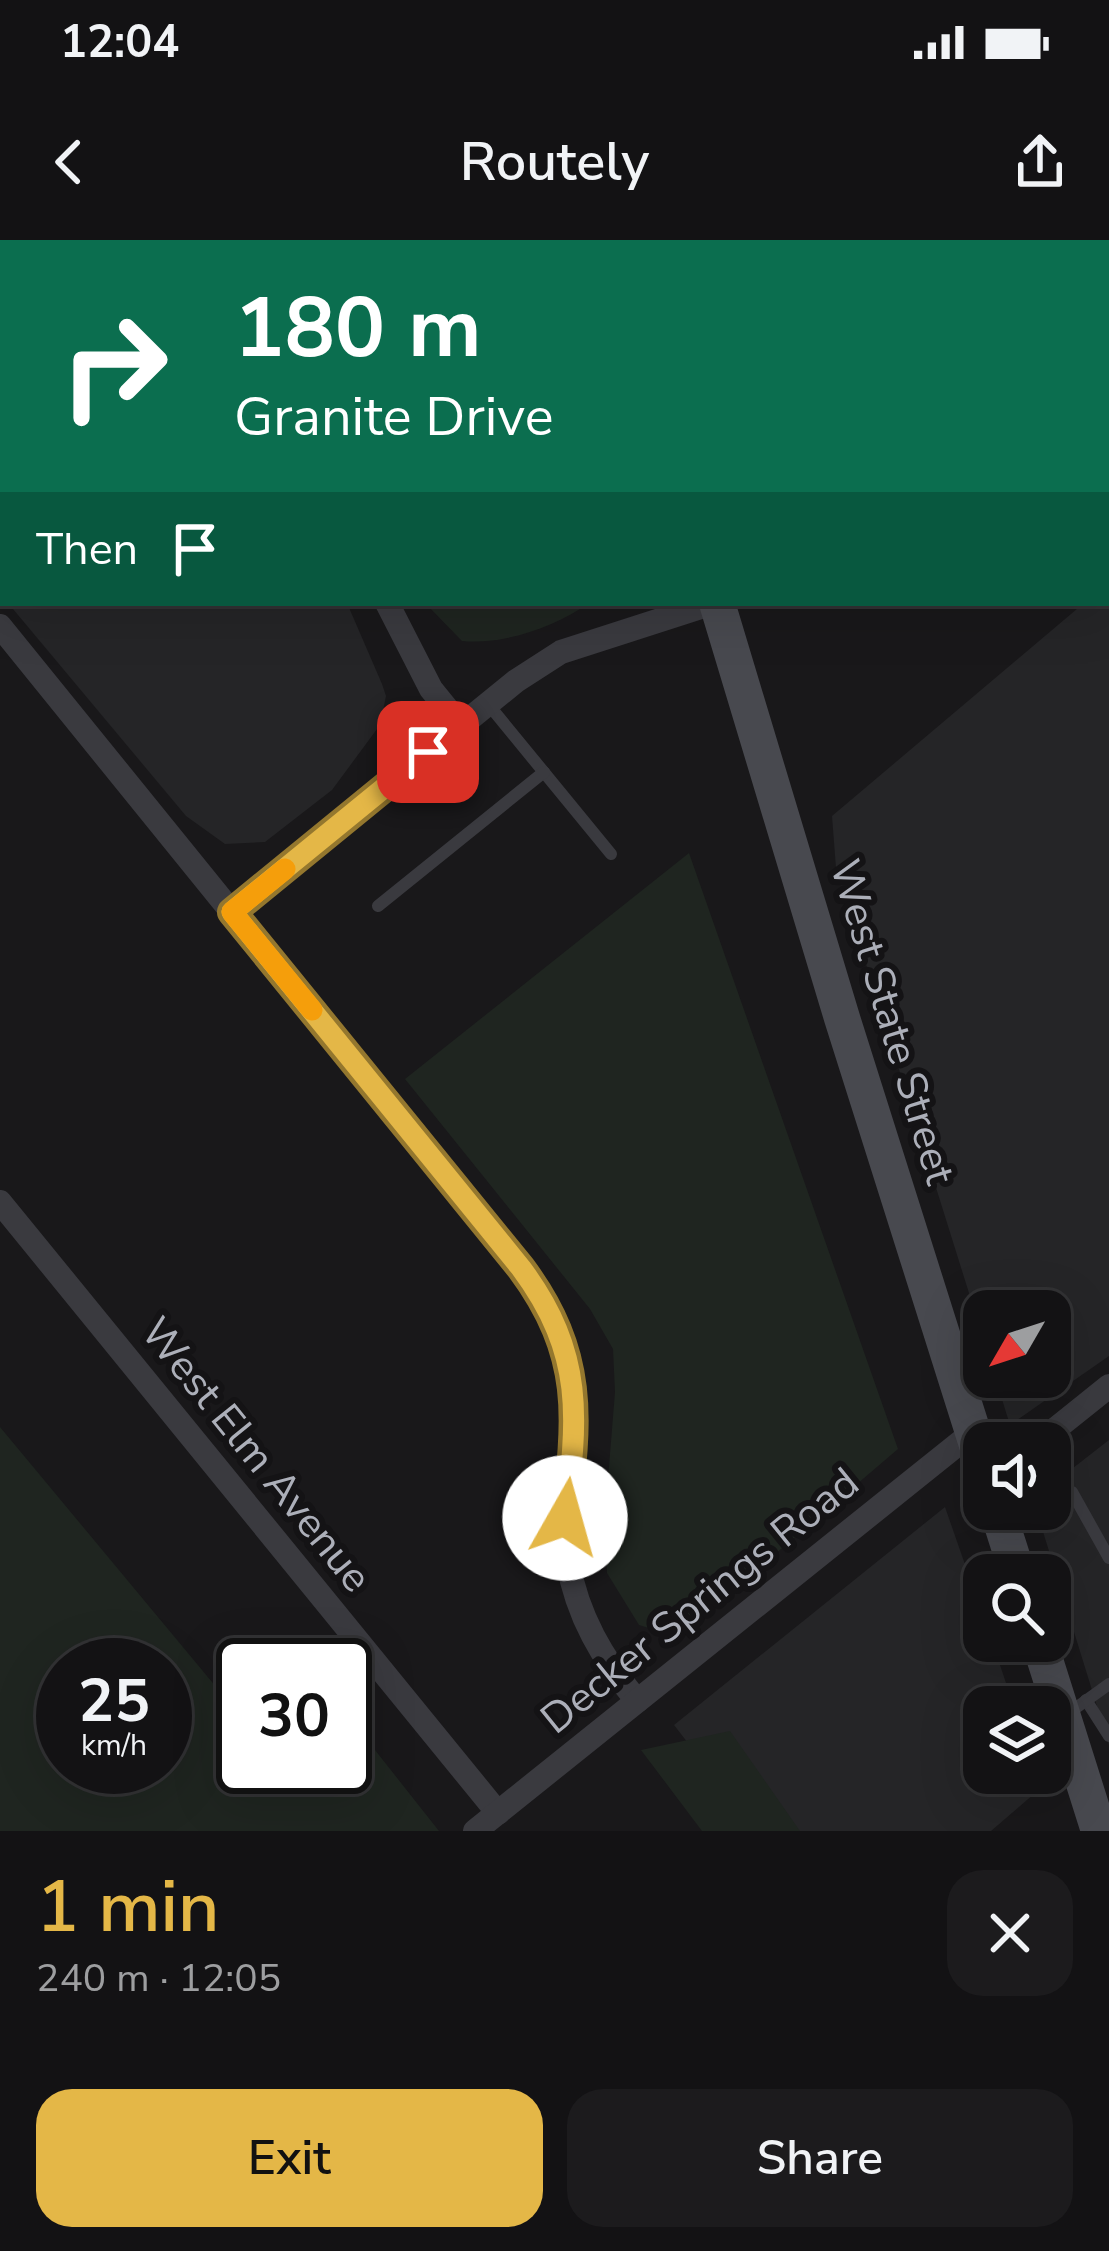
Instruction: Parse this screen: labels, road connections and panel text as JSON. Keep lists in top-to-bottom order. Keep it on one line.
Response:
{"streets":{"street":["West State Street","West Elm Avenue","Decker Springs Road"]},"crossings":[["West Elm Avenue","Decker Springs Road"]],"north":"bottom left","page":{"status":"12:04","header":"Routely","turn":["180 m","Granite Drive"],"then":"Then","speed":"25 km/h","limit":"30","heading":["1 min","240 m · 12:05"],"buttons":["Exit","Share"]}}
